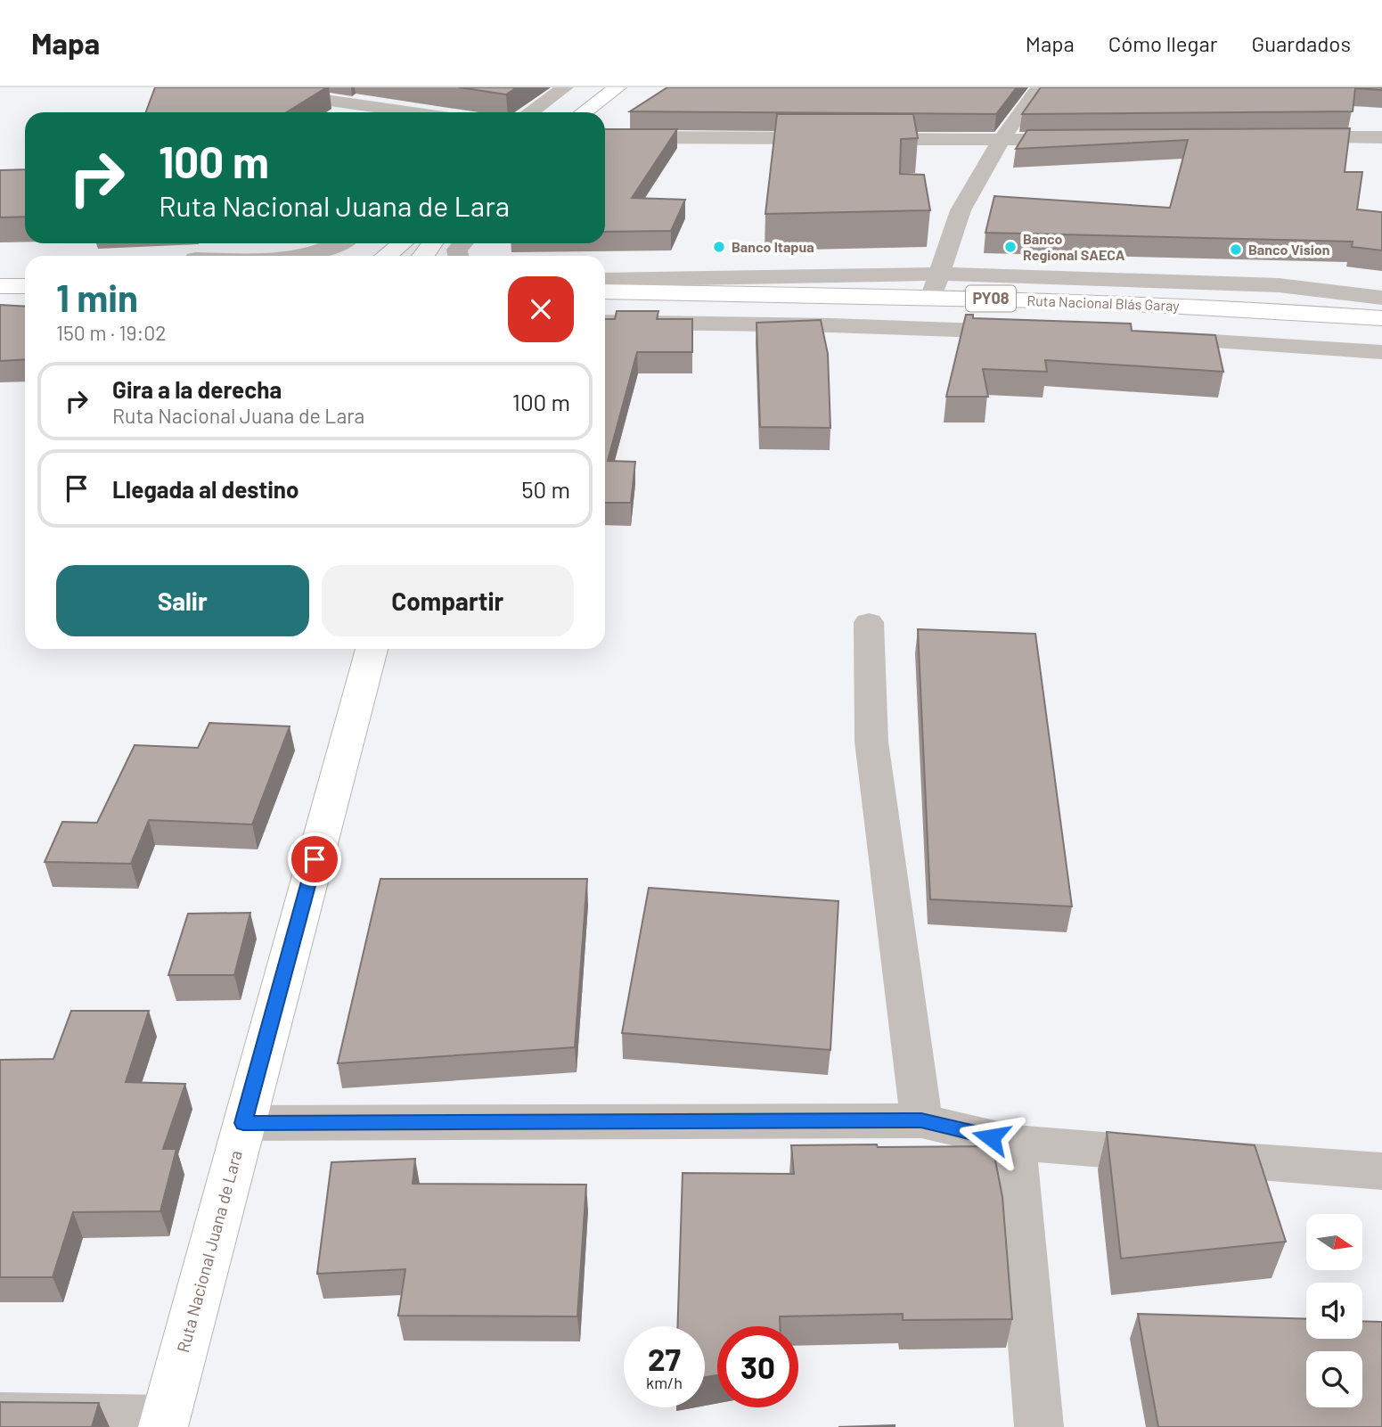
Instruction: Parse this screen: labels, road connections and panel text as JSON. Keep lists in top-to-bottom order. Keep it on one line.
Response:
{"streets":{"highway":["PY08","Ruta Nacional Blás Garay","Ruta Nacional Juana de Lara"]},"places":["Banco Itapua","Banco Regional SAECA","Banco Vision"],"north":"right","page":{"header":"Mapa","nav":["Mapa","Cómo llegar","Guardados"],"turn":["100 m","Ruta Nacional Juana de Lara"],"heading":["1 min","150 m · 19:02"],"list":[{"name":"Gira a la derecha","note":"Ruta Nacional Juana de Lara","value":"100 m"},{"name":"Llegada al destino","value":"50 m"}],"buttons":["Salir","Compartir"],"speed":"27 km/h","limit":"30"}}
